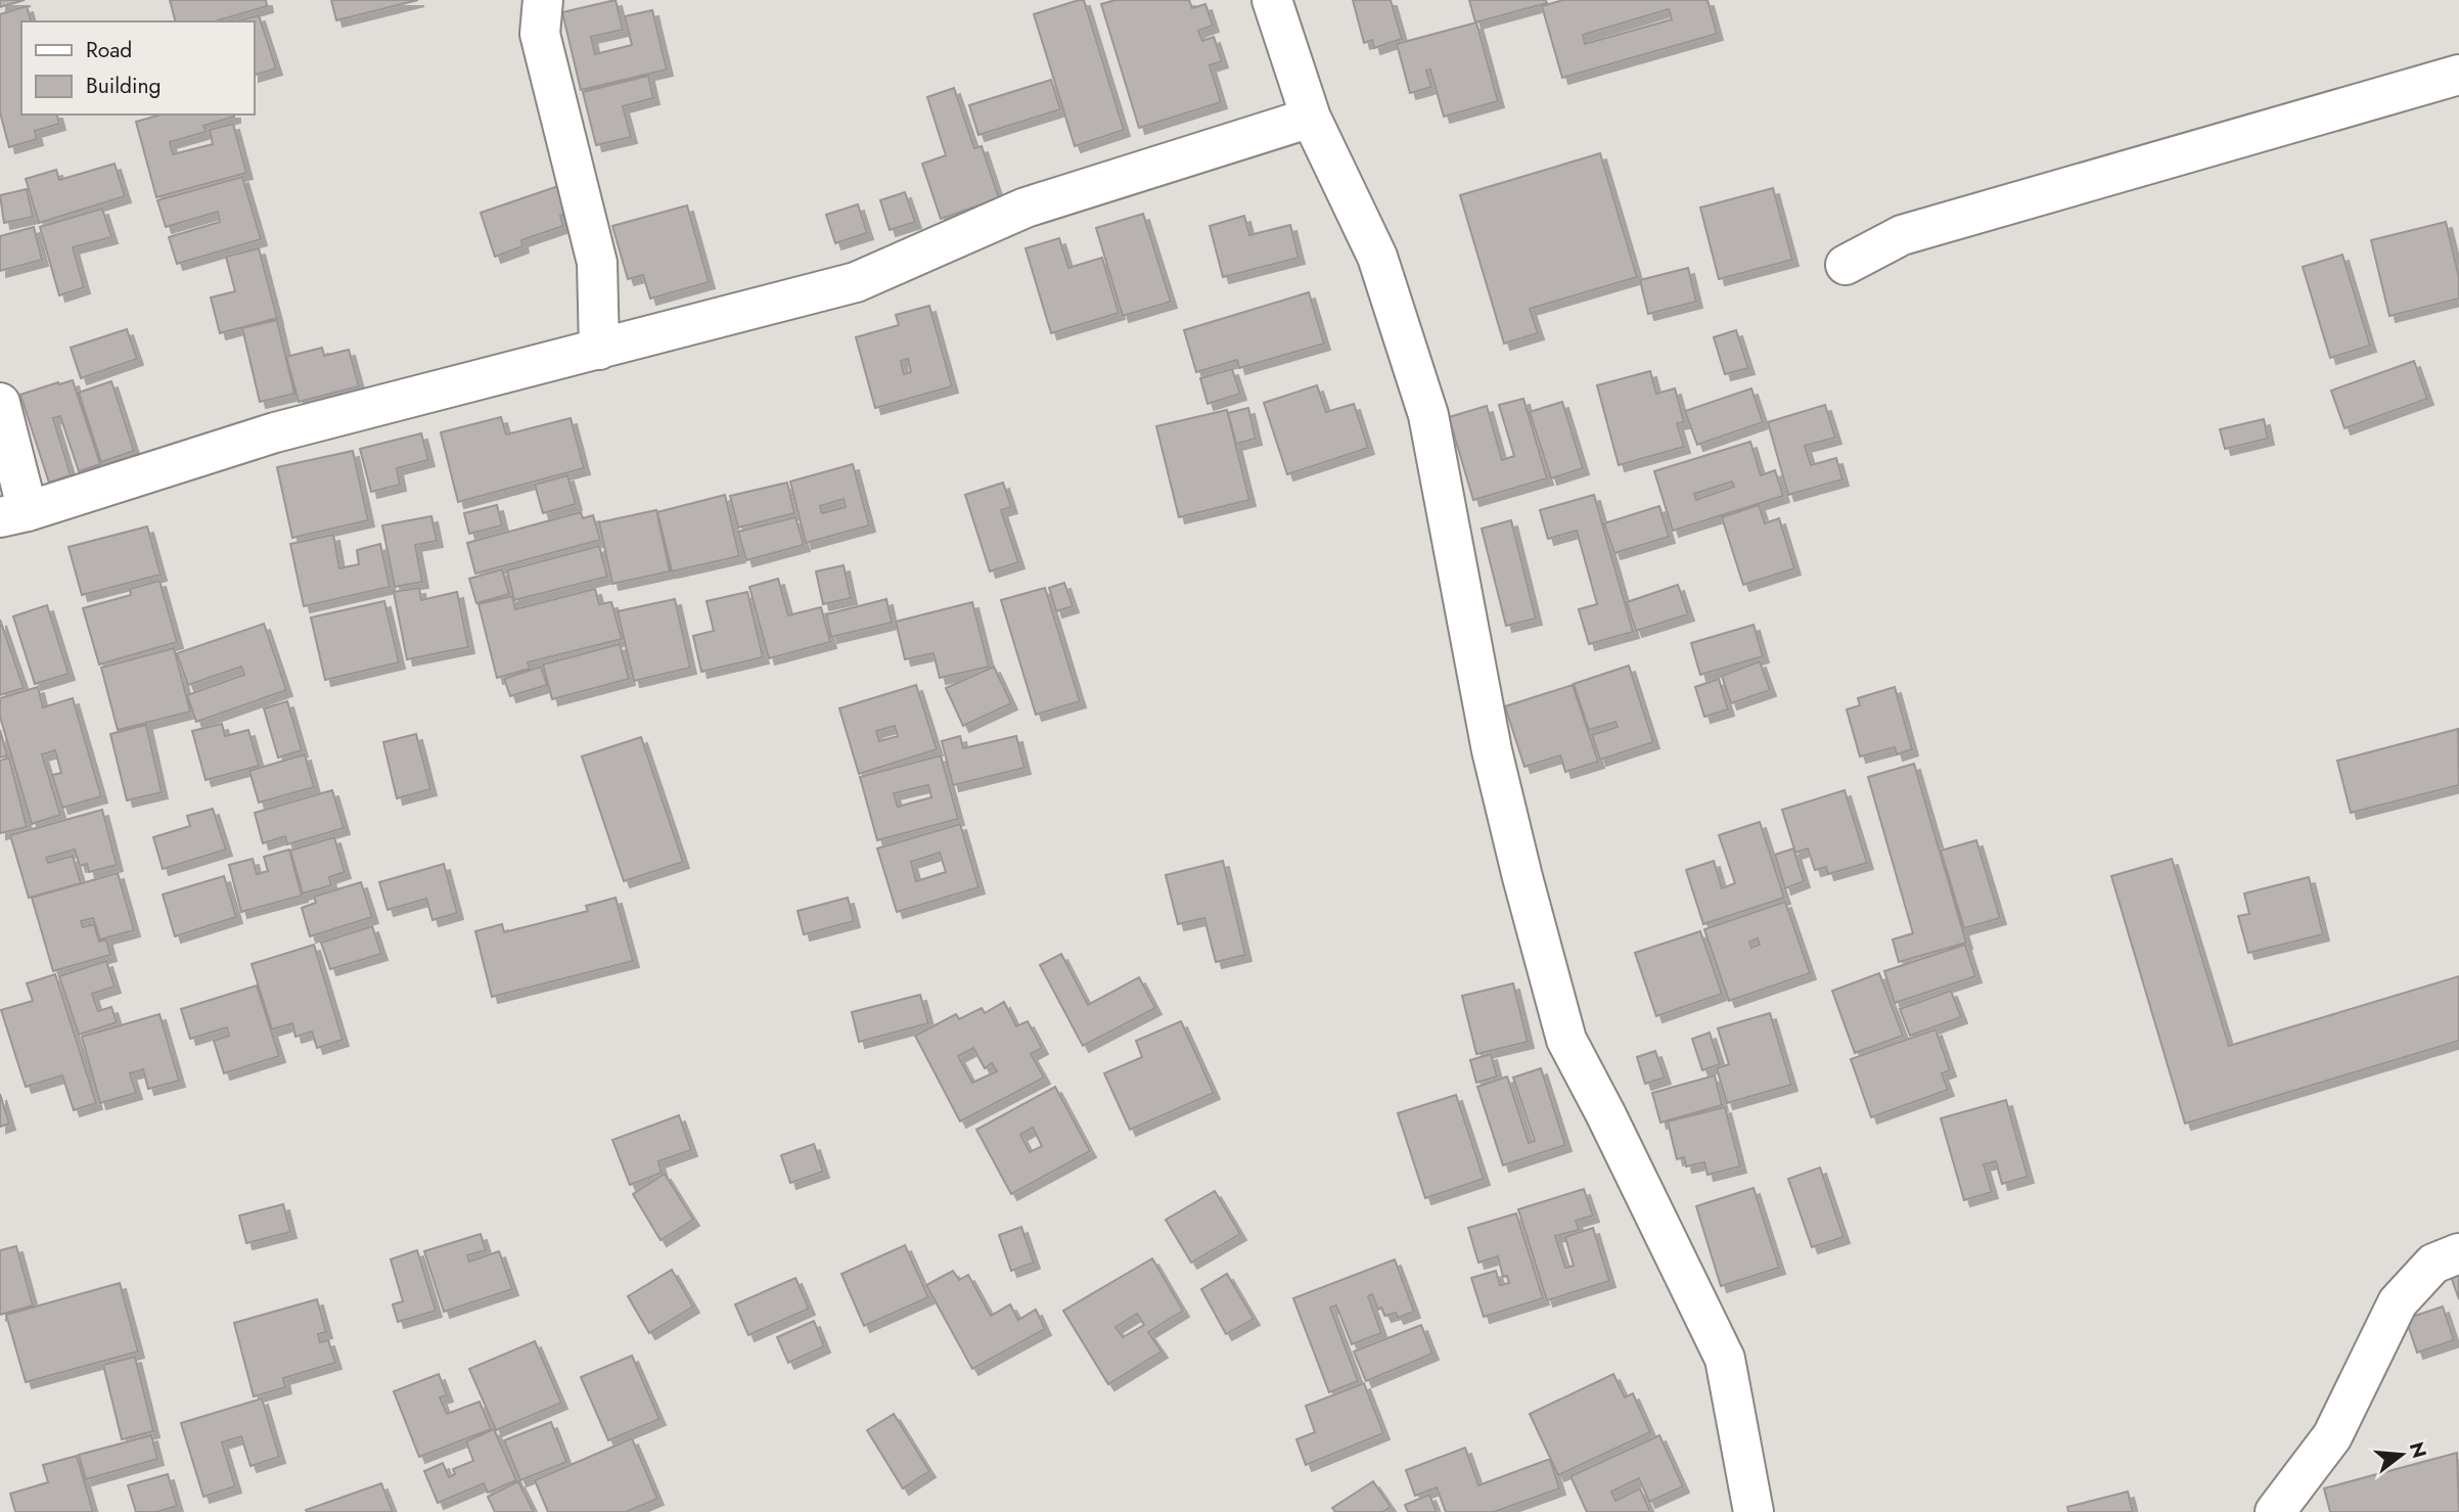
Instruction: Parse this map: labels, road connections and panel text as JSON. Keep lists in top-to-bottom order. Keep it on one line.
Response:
{"legend":["Road","Building"],"north":"right"}
